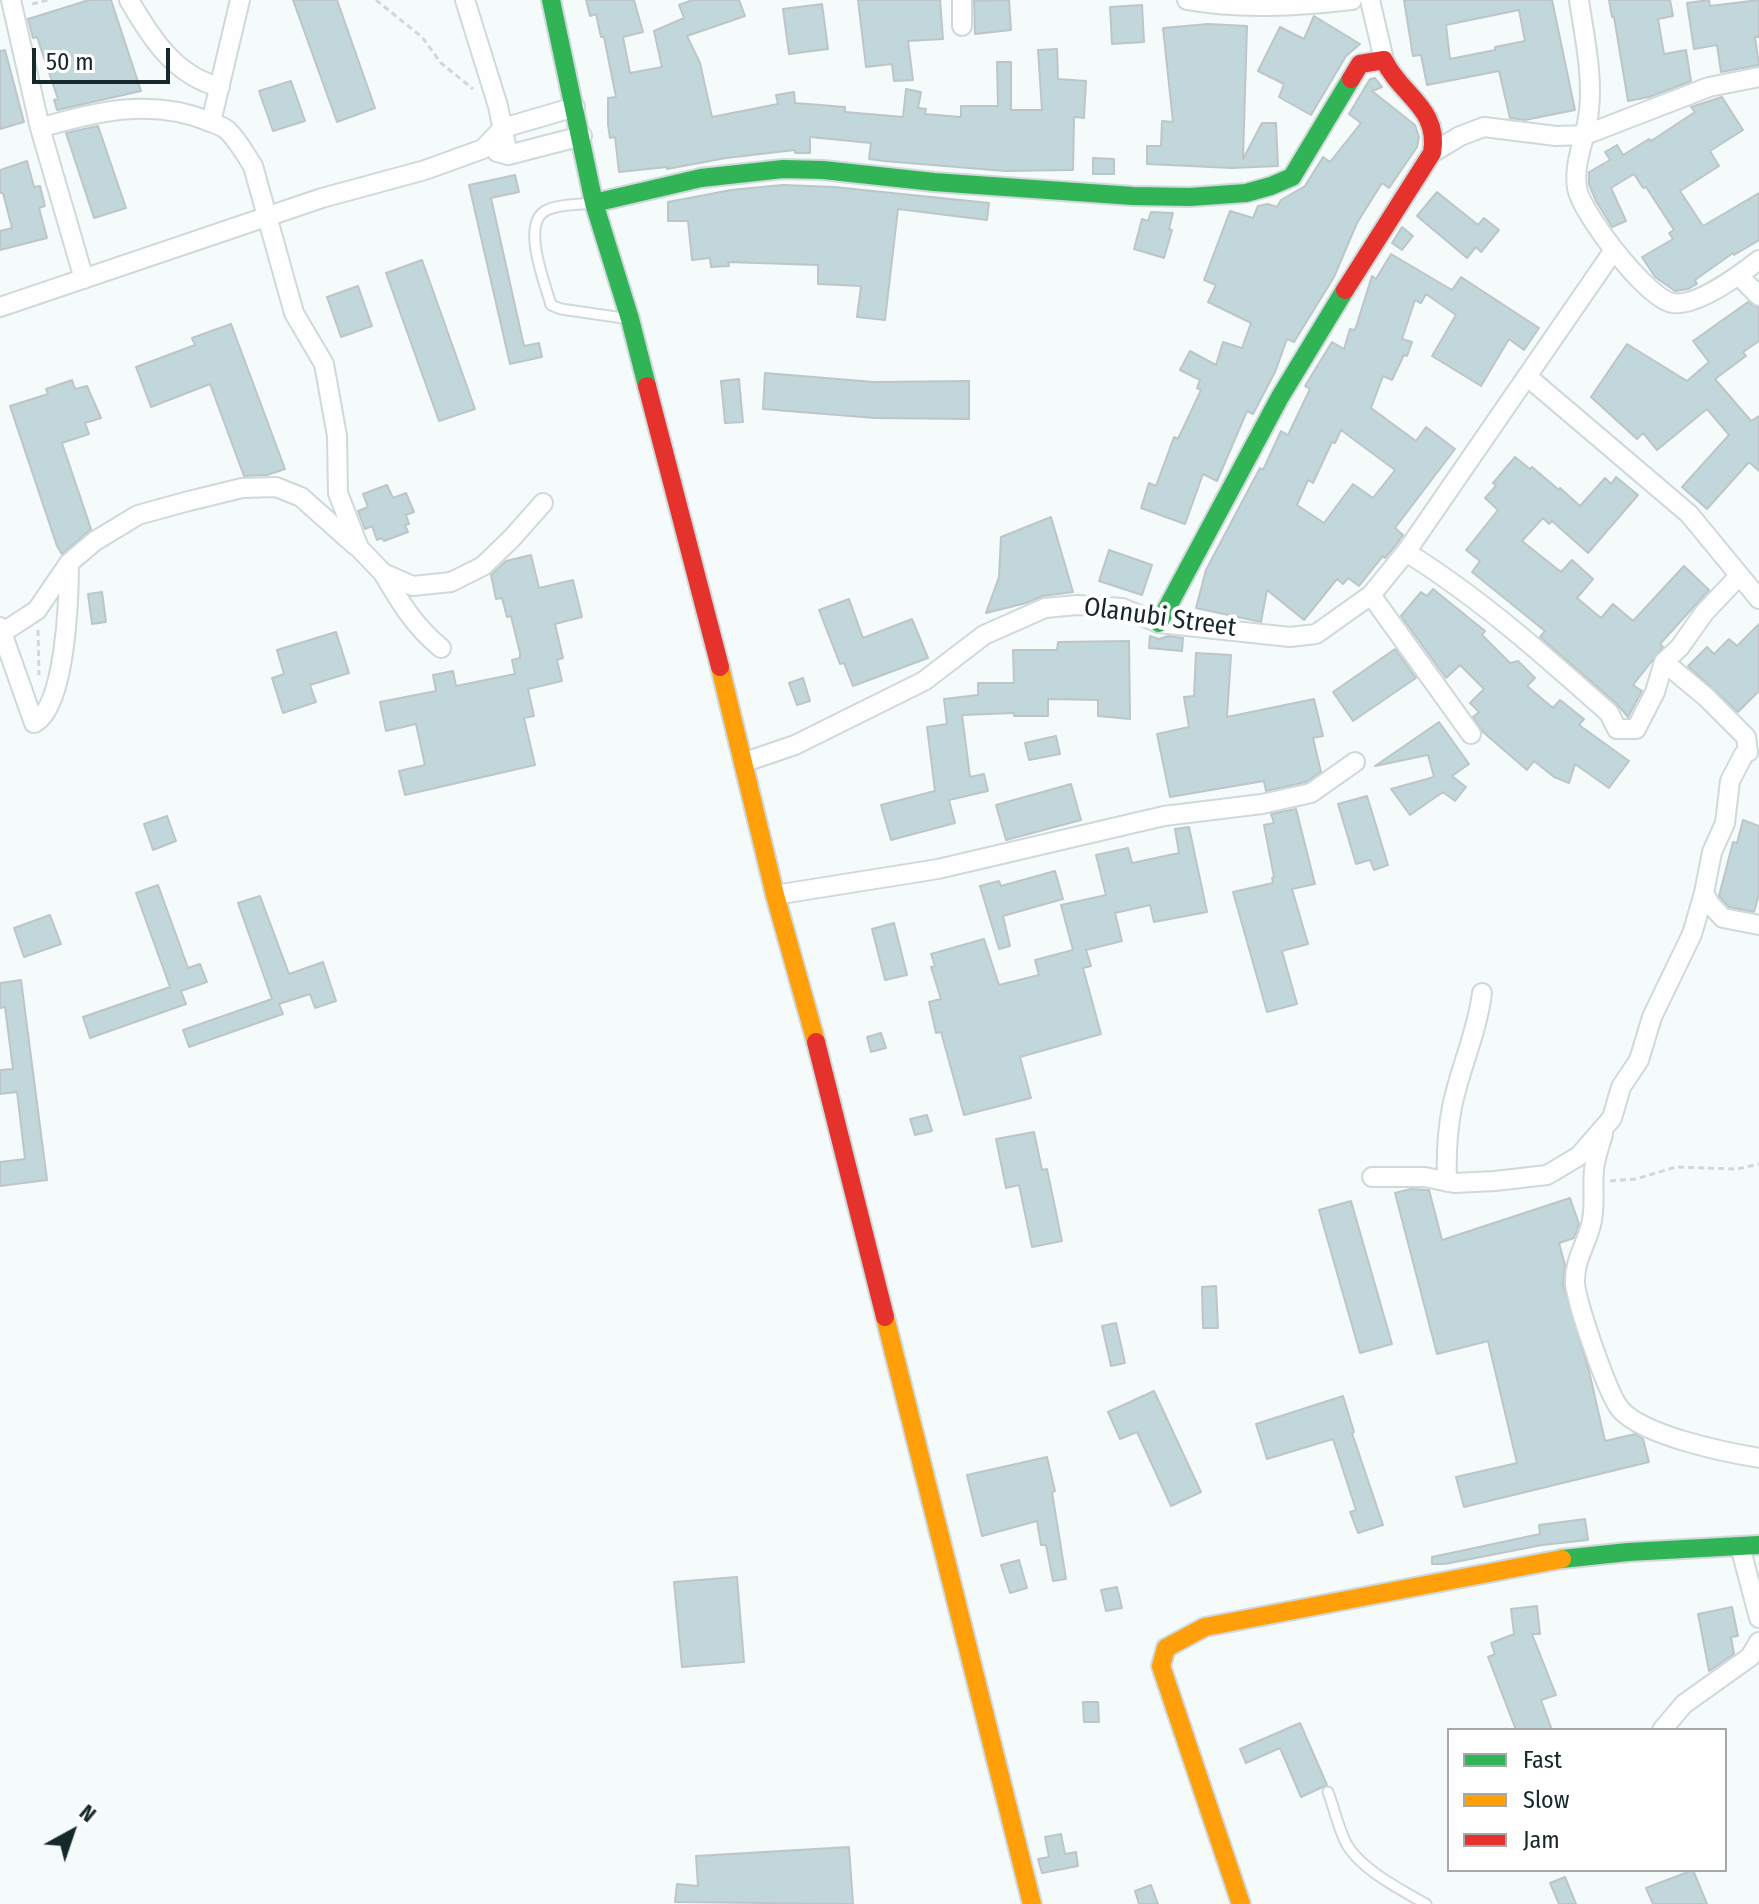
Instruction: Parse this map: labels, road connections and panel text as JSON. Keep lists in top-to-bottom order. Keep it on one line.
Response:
{"streets":{"street":["Olanubi Street"]},"legend":["Fast","Slow","Jam"],"scale_bar":"50 m","north":"top right"}
